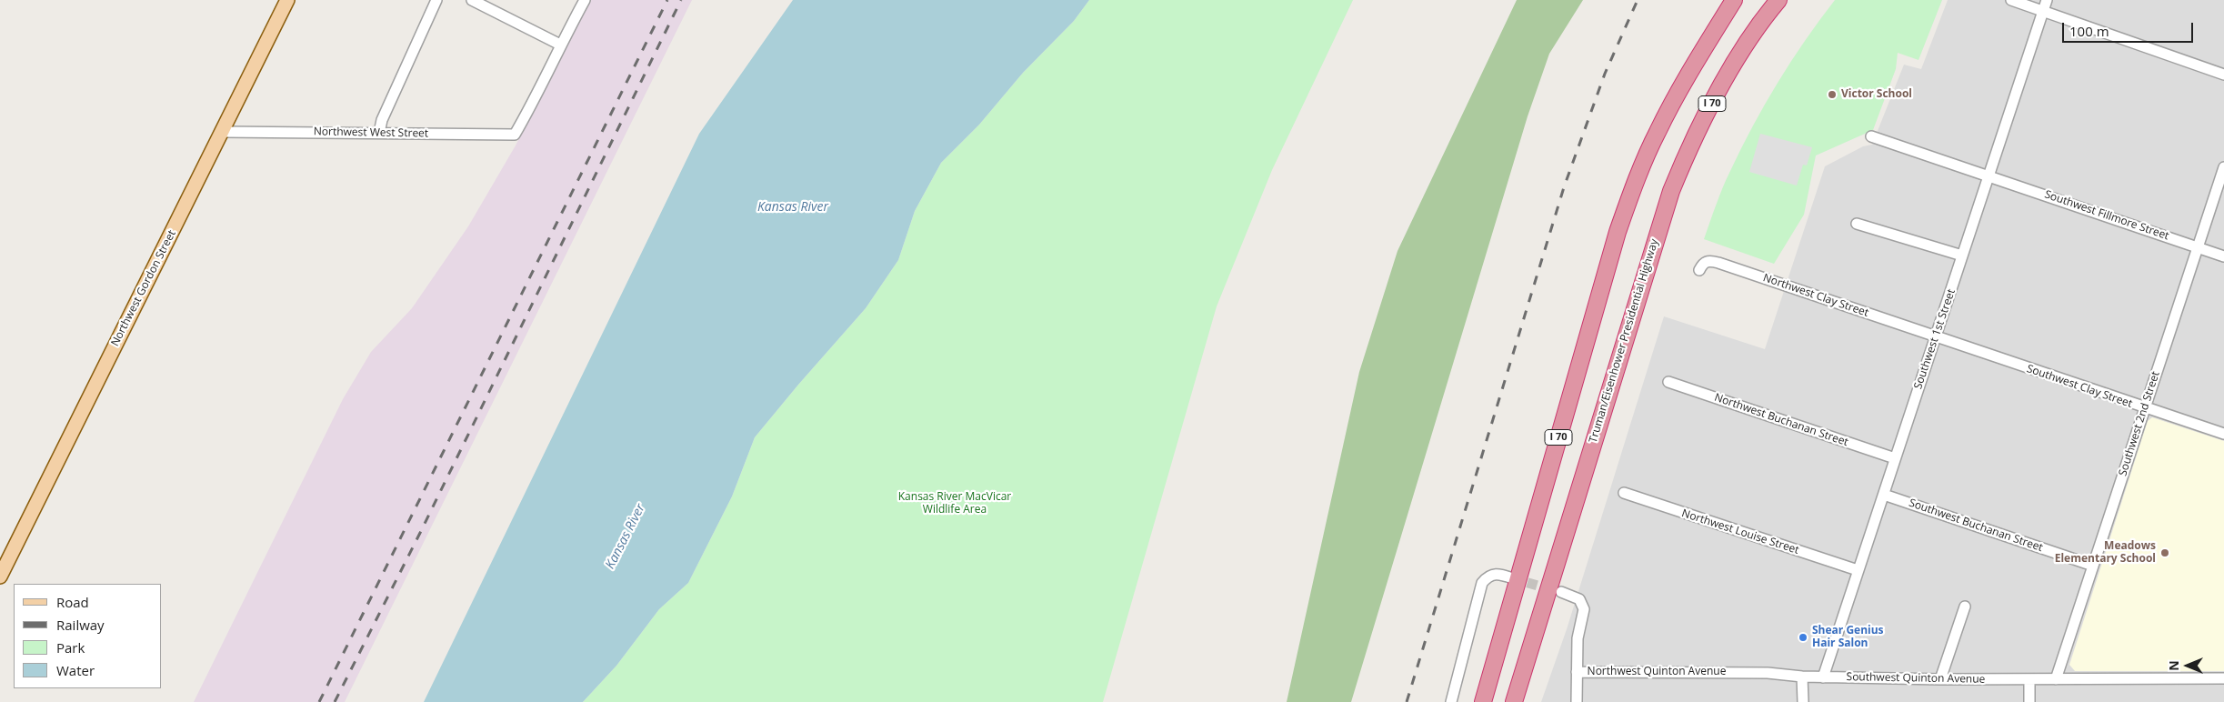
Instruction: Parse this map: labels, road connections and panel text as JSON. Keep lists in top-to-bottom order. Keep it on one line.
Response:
{"streets":{"highway":["I 70","Truman/Eisenhower Presidential Highway"],"main road":["Northwest Gordon Street"],"street":["Northwest West Street","Southwest Fillmore Street","Northwest Clay Street","Southwest 1st Street","Southwest Clay Street","Northwest Buchanan Street","Southwest 2nd Street","Southwest Buchanan Street","Northwest Louise Street","Northwest Quinton Avenue","Southwest Quinton Avenue"]},"crossings":[["Northwest West Street","Northwest Gordon Street"],["Southwest Fillmore Street","Southwest 1st Street"],["Southwest Fillmore Street","Southwest 2nd Street"],["Northwest Clay Street","Southwest 1st Street"],["Northwest Clay Street","Southwest Clay Street"],["Southwest 1st Street","Southwest Clay Street"],["Southwest 1st Street","Northwest Buchanan Street"],["Southwest 1st Street","Southwest Buchanan Street"],["Southwest 1st Street","Northwest Louise Street"],["Southwest 1st Street","Southwest Quinton Avenue"],["Southwest Clay Street","Southwest 2nd Street"],["Southwest 2nd Street","Southwest Buchanan Street"],["Southwest 2nd Street","Southwest Quinton Avenue"],["Northwest Quinton Avenue","Southwest Quinton Avenue"]],"water":["Kansas River"],"parks":["Kansas River MacVicar Wildlife Area"],"places":["Victor School","Meadows Elementary School","Shear Genius Hair Salon"],"legend":["Road","Railway","Park","Water"],"scale_bar":"100 m","north":"left"}
